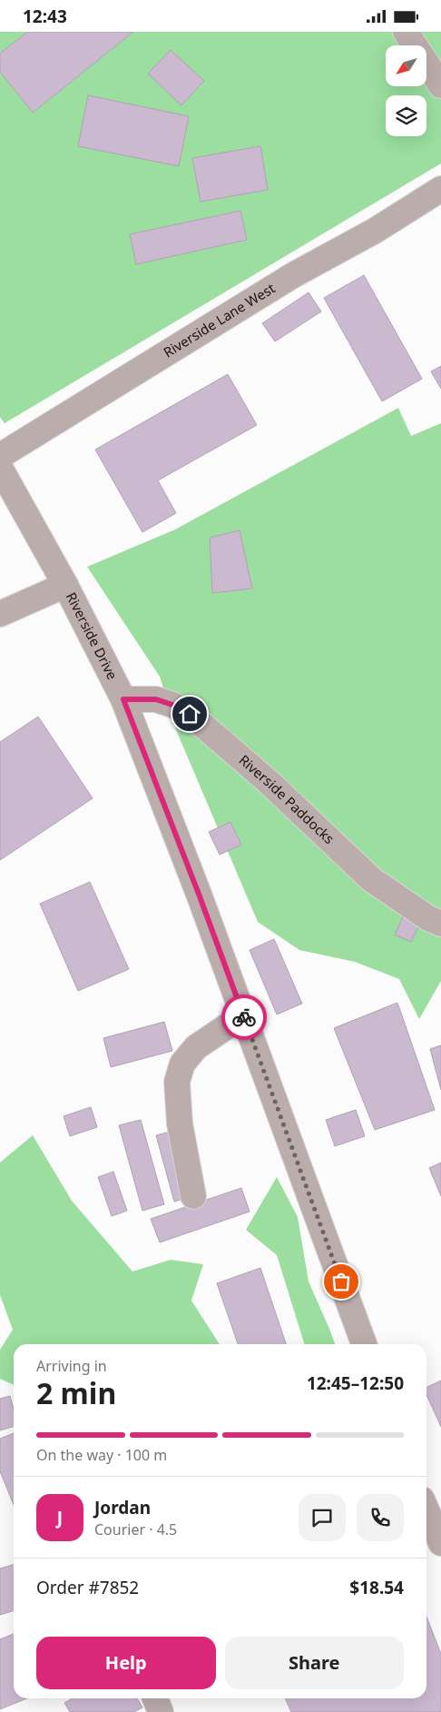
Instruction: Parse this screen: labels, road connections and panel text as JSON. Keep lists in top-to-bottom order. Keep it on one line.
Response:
{"streets":{"street":["Riverside Lane West","Riverside Drive","Riverside Paddocks"]},"crossings":[["Riverside Drive","Riverside Paddocks"]],"north":"bottom left","page":{"status":"12:43","heading":["2 min","Arriving in","12:45–12:50"],"panel":["Jordan","Courier · 4.5","Order #7852","$18.54"],"bar":"On the way · 100 m","round":"J","buttons":["Help","Share"]}}
